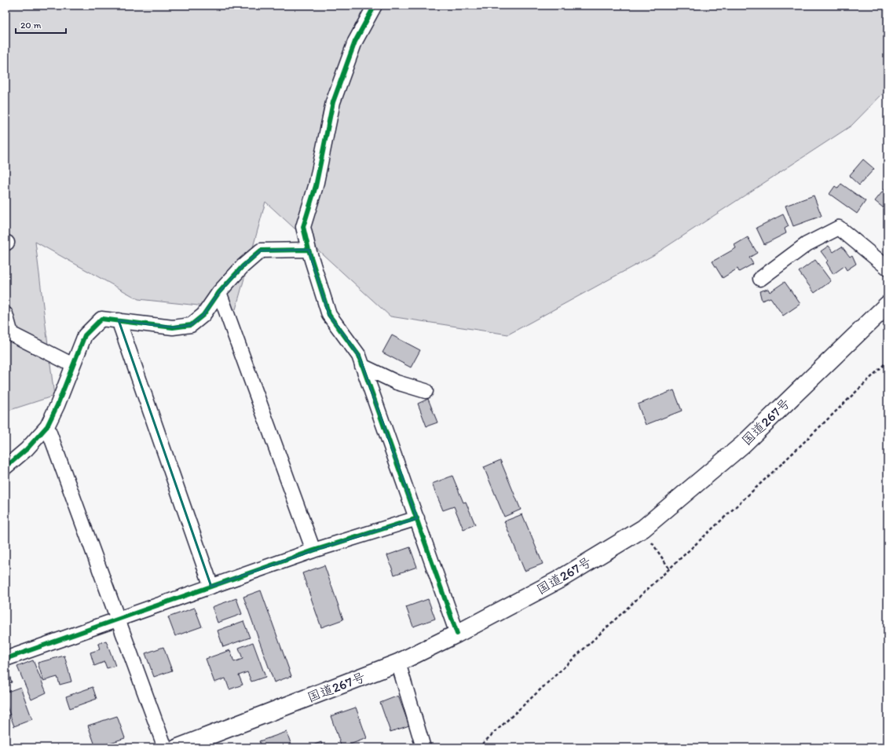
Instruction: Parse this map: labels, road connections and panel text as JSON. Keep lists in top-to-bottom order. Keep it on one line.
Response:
{"streets":{"highway":["国道267号"]},"scale_bar":"20 m"}
